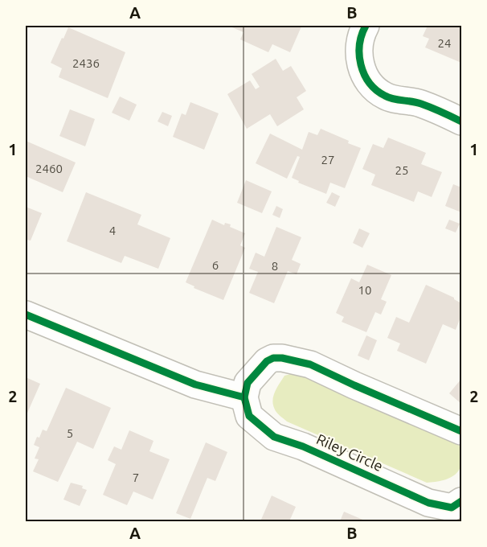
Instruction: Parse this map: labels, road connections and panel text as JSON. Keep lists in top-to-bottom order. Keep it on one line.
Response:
{"streets":{"street":["Riley Circle"]},"house_numbers":["24","2436","27","2460","25","4","6","8","10","5","7"],"grid":{"columns":["A","B"],"rows":["1","2"]}}
